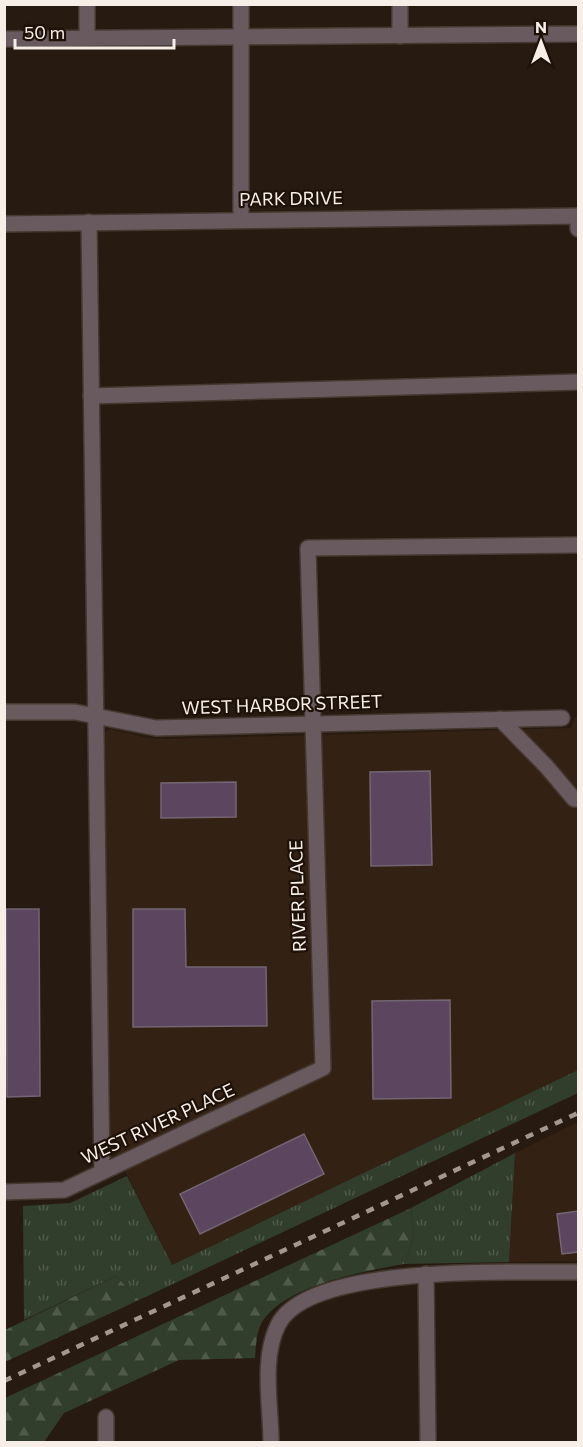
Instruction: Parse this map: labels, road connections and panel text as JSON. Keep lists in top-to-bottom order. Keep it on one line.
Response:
{"streets":{"street":["PARK DRIVE","WEST HARBOR STREET","RIVER PLACE","WEST RIVER PLACE"]},"crossings":[["WEST HARBOR STREET","RIVER PLACE"],["RIVER PLACE","WEST RIVER PLACE"]],"scale_bar":"50 m","north":"top"}
